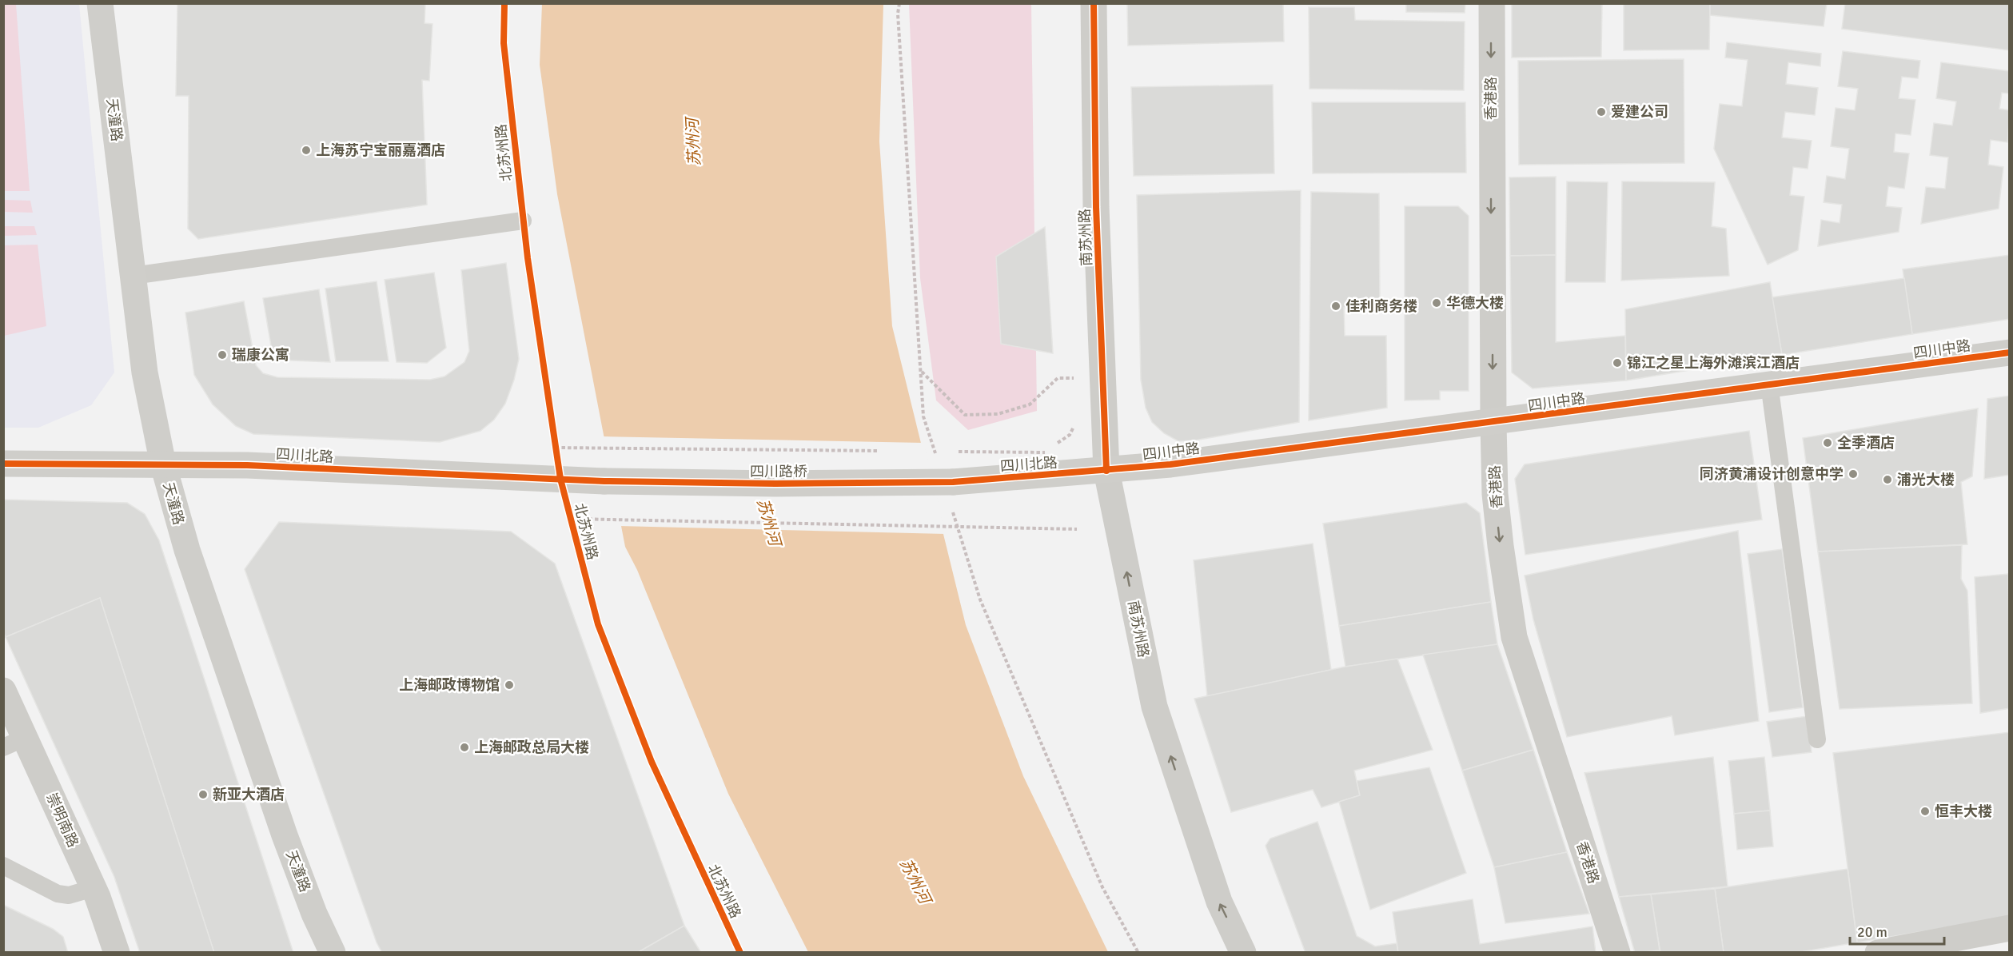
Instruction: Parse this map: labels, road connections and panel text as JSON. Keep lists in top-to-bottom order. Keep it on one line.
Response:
{"streets":{"main road":["天潼路","四川中路","四川北路","四川路桥"],"street":["香港路","南苏州路","崇明南路"],"cycle path":["北苏州路"]},"crossings":[["香港路","四川中路"],["天潼路","四川北路"],["北苏州路","四川北路"],["南苏州路","四川中路"],["南苏州路","四川北路"],["四川中路","四川北路"],["四川北路","四川路桥"]],"one_way":["香港路","南苏州路"],"water":["苏州河"],"places":["爱建公司","上海苏宁宝丽嘉酒店","华德大楼","佳利商务楼","瑞康公寓","锦江之星上海外滩滨江酒店","全季酒店","同济黄浦设计创意中学","浦光大楼","上海邮政博物馆","上海邮政总局大楼","新亚大酒店","恒丰大楼"],"scale_bar":"20 m"}
